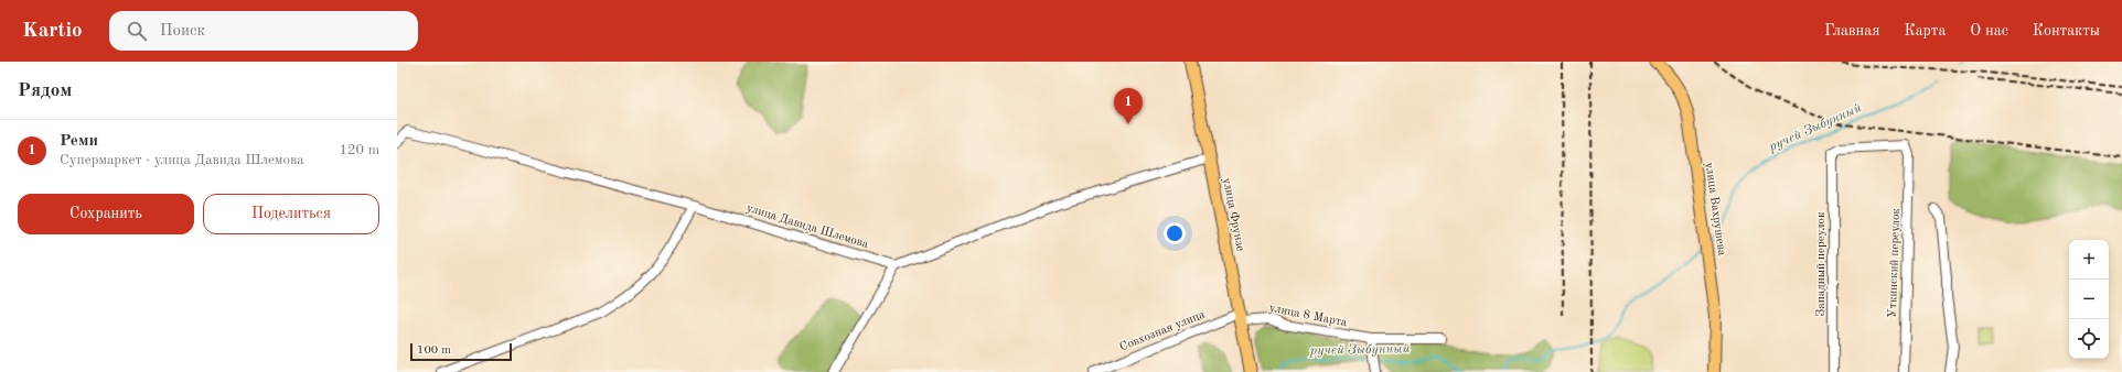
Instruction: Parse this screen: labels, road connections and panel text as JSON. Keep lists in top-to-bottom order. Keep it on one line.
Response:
{"streets":{"main road":["улица Вахрушева","улица Фрунзе"],"street":["улица Давида Шлемова","Уткинский переулок","Западный переулок","улица 8 Марта","Совхозная улица"]},"crossings":[["улица Фрунзе","улица 8 Марта"],["улица Фрунзе","Совхозная улица"],["Уткинский переулок","Западный переулок"],["улица 8 Марта","Совхозная улица"]],"water":["ручей Зыбунный"],"scale_bar":"100 m","page":{"header":"Kartio","search":"Поиск","nav":["Главная","Карта","О нас","Контакты"],"heading":"Рядом","pins":"1","list":[{"mark":"1","name":"Реми","note":"Супермаркет · улица Давида Шлемова","value":"120 m"}],"buttons":["Сохранить","Поделиться"],"map_buttons":["+","−"],"scale":"100 m"}}
